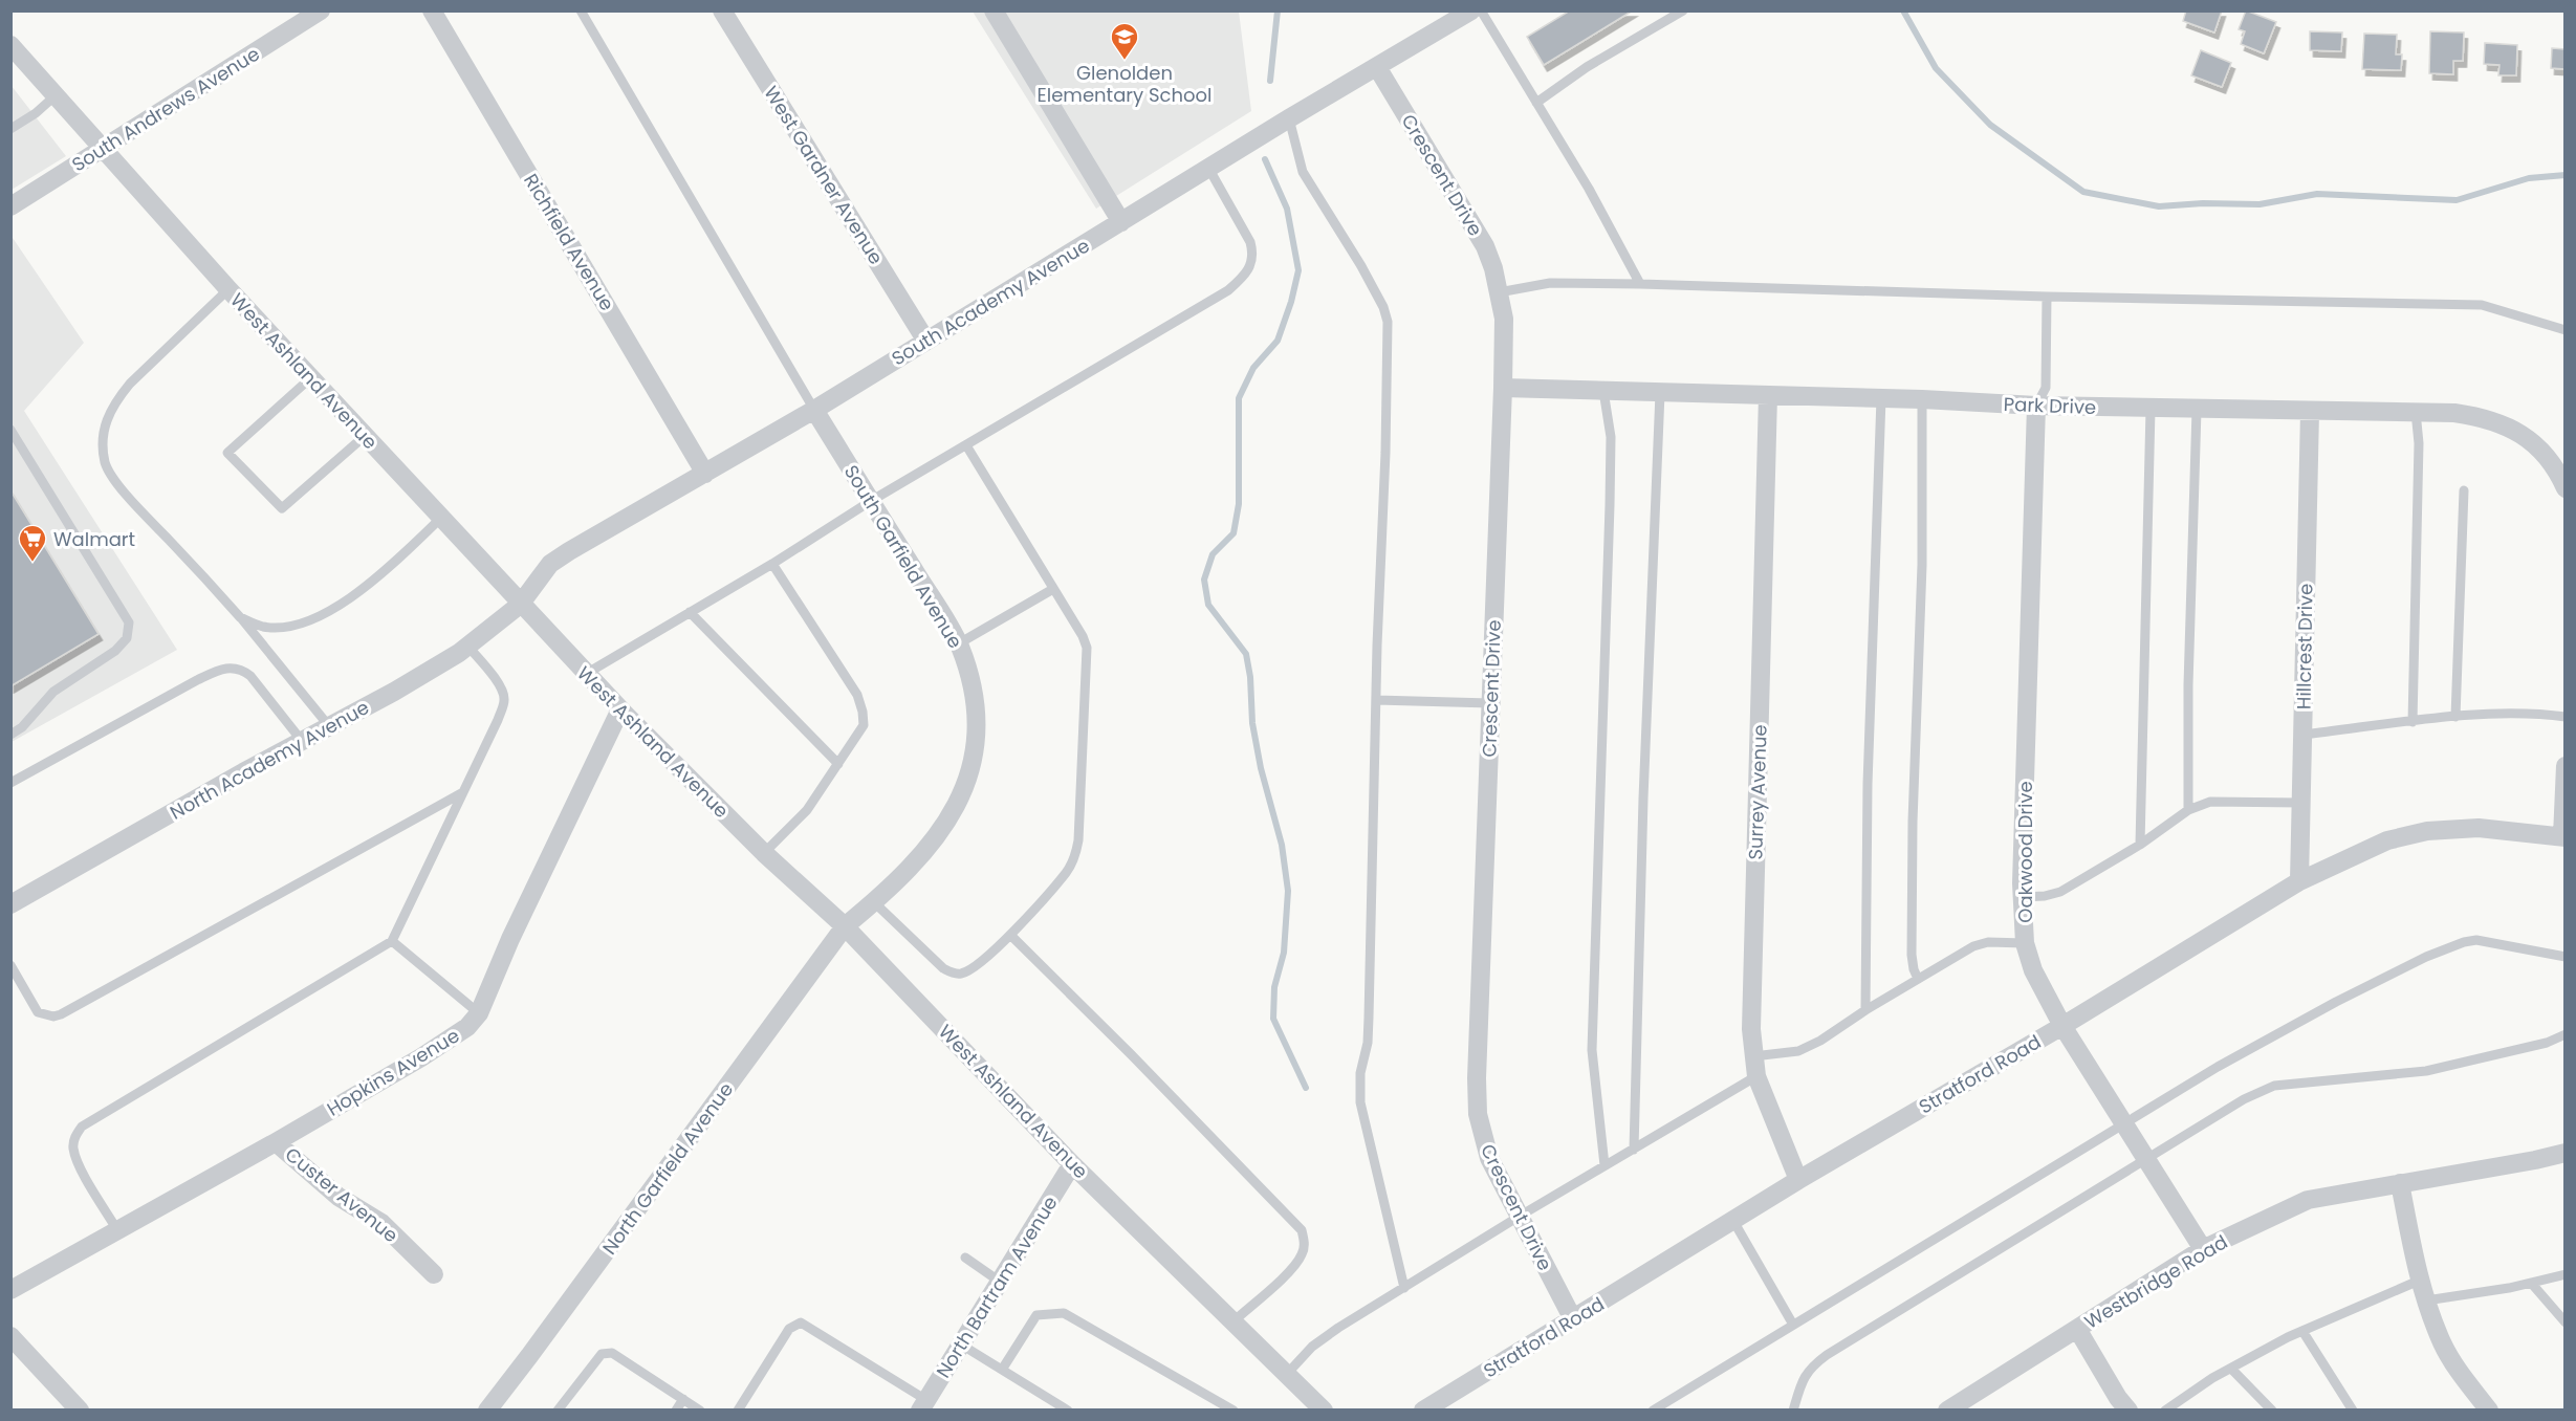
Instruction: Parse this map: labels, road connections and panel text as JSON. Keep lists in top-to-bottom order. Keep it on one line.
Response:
{"streets":{"street":["South Andrews Avenue","West Gardner Avenue","Crescent Drive","Richfield Avenue","South Academy Avenue","West Ashland Avenue","Park Drive","South Garfield Avenue","Hillcrest Drive","North Academy Avenue","Surrey Avenue","Oakwood Drive","Hopkins Avenue","Stratford Road","North Garfield Avenue","Custer Avenue","Westbridge Road","North Bartram Avenue"]},"crossings":[["South Andrews Avenue","West Ashland Avenue"],["West Gardner Avenue","South Academy Avenue"],["Crescent Drive","South Academy Avenue"],["Crescent Drive","Park Drive"],["Crescent Drive","Stratford Road"],["Richfield Avenue","South Academy Avenue"],["South Academy Avenue","West Ashland Avenue"],["South Academy Avenue","South Garfield Avenue"],["South Academy Avenue","North Academy Avenue"],["West Ashland Avenue","South Garfield Avenue"],["West Ashland Avenue","North Academy Avenue"],["West Ashland Avenue","Hopkins Avenue"],["West Ashland Avenue","North Garfield Avenue"],["West Ashland Avenue","North Bartram Avenue"],["Park Drive","Hillcrest Drive"],["Park Drive","Surrey Avenue"],["Park Drive","Oakwood Drive"],["South Garfield Avenue","North Garfield Avenue"],["Hillcrest Drive","Stratford Road"],["Surrey Avenue","Stratford Road"],["Oakwood Drive","Stratford Road"],["Oakwood Drive","Westbridge Road"],["Hopkins Avenue","Custer Avenue"]],"places":{"school or university":["Glenolden Elementary School"],"supermarket":["Walmart"]}}
